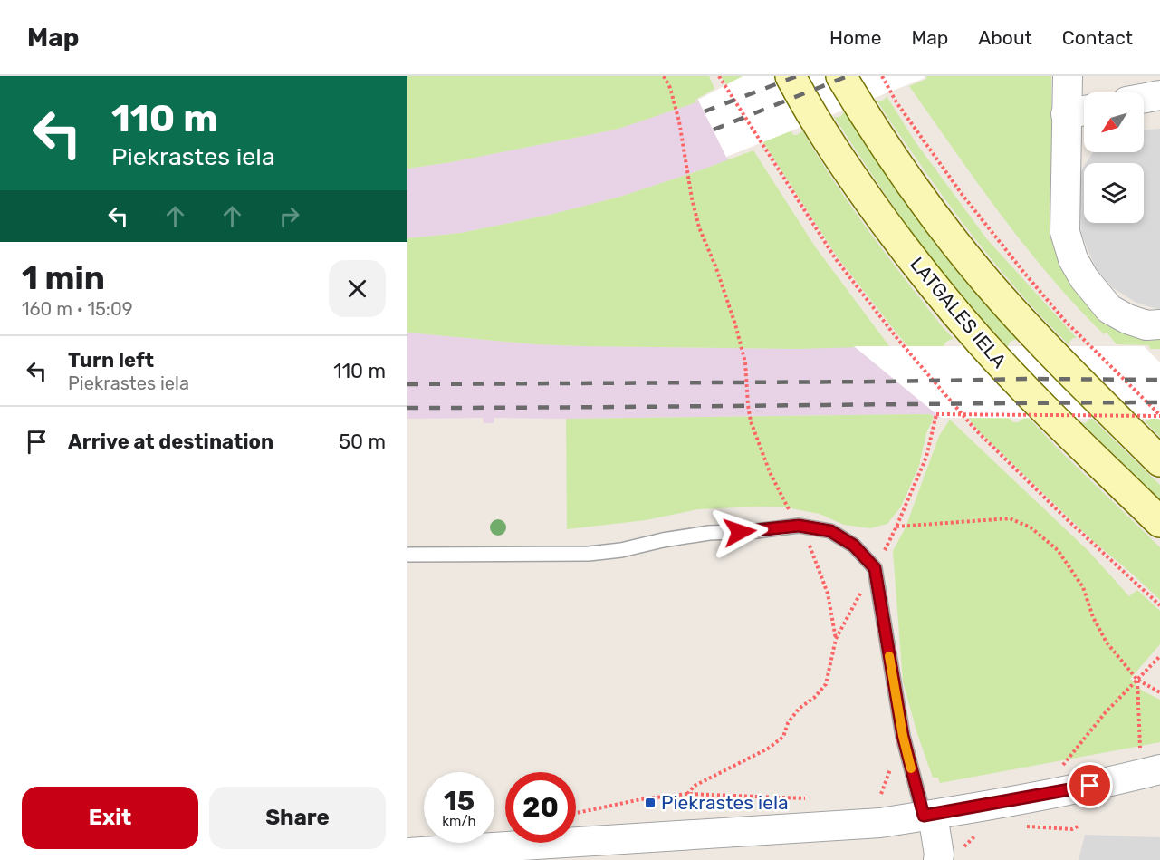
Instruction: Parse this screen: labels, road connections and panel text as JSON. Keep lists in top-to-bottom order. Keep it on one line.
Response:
{"streets":{"street":["LATGALES IELA"]},"places":{"transit":["Piekrastes iela"]},"north":"bottom left","page":{"header":"Map","nav":["Home","Map","About","Contact"],"turn":["110 m","Piekrastes iela"],"heading":["1 min","160 m · 15:09"],"list":[{"name":"Turn left","note":"Piekrastes iela","value":"110 m"},{"name":"Arrive at destination","value":"50 m"}],"speed":"15 km/h","limit":"20","buttons":["Exit","Share"]}}
